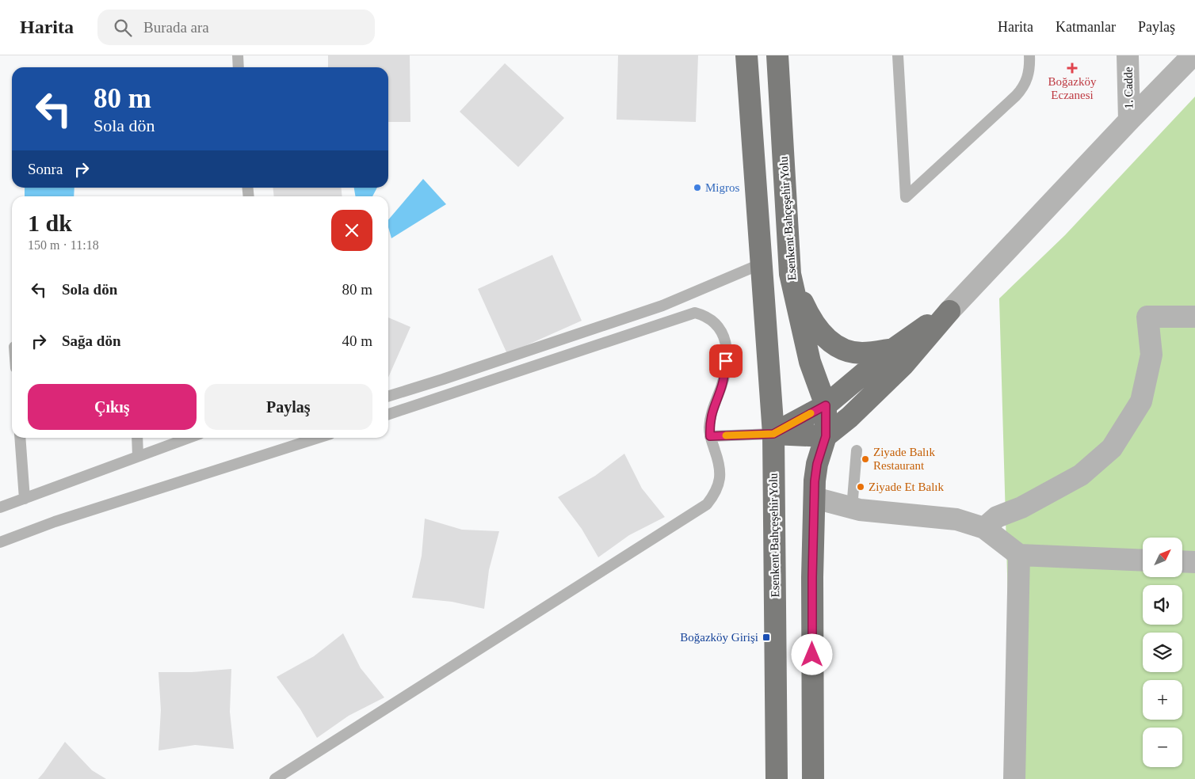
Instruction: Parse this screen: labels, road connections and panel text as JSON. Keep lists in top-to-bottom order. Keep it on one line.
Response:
{"streets":{"main road":["Esenkent Bahçeşehir Yolu"],"street":["1. Cadde"]},"places":{"health":["Boğazköy Eczanesi"],"other":["Migros","Ziyade Balık Restaurant","Ziyade Et Balık"],"transit":["Boğazköy Girişi"]},"north":"top right","page":{"header":"Harita","search":"Burada ara","nav":["Harita","Katmanlar","Paylaş"],"turn":["80 m","Sola dön"],"then":"Sonra","heading":["1 dk","150 m · 11:18"],"list":[{"name":"Sola dön","value":"80 m"},{"name":"Sağa dön","value":"40 m"}],"buttons":["Çıkış","Paylaş"],"map_buttons":["+","−"]}}
